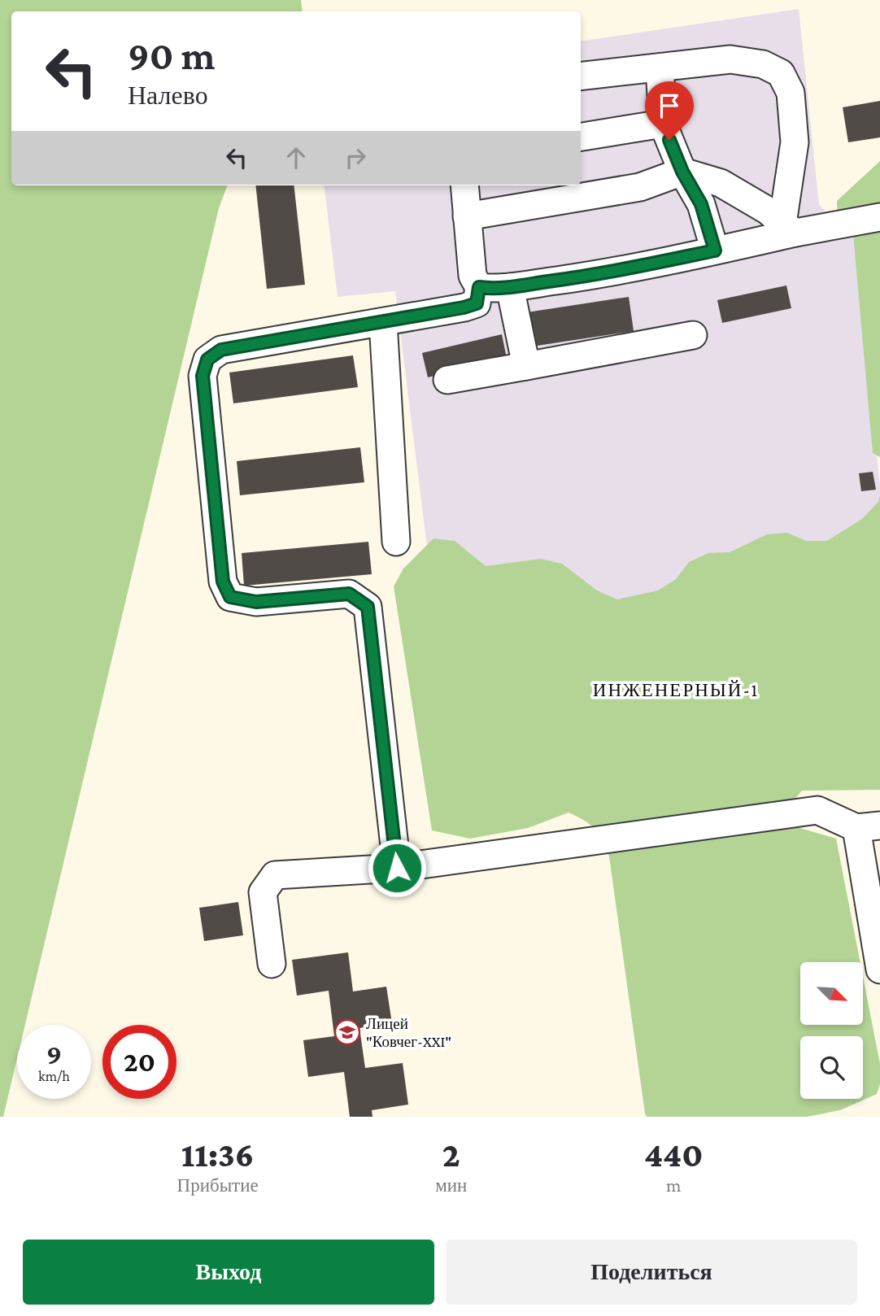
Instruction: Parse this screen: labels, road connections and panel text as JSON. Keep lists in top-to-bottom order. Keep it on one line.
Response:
{"districts":["ИНЖЕНЕРНЫЙ-1"],"places":{"school or university":["Лицей \"Ковчег-XXI\""]},"north":"bottom right","page":{"turn":["90 m","Налево"],"speed":"9 km/h","limit":"20","eta":["11:36","Прибытие","2","мин","440","m"],"buttons":["Выход","Поделиться"]}}
